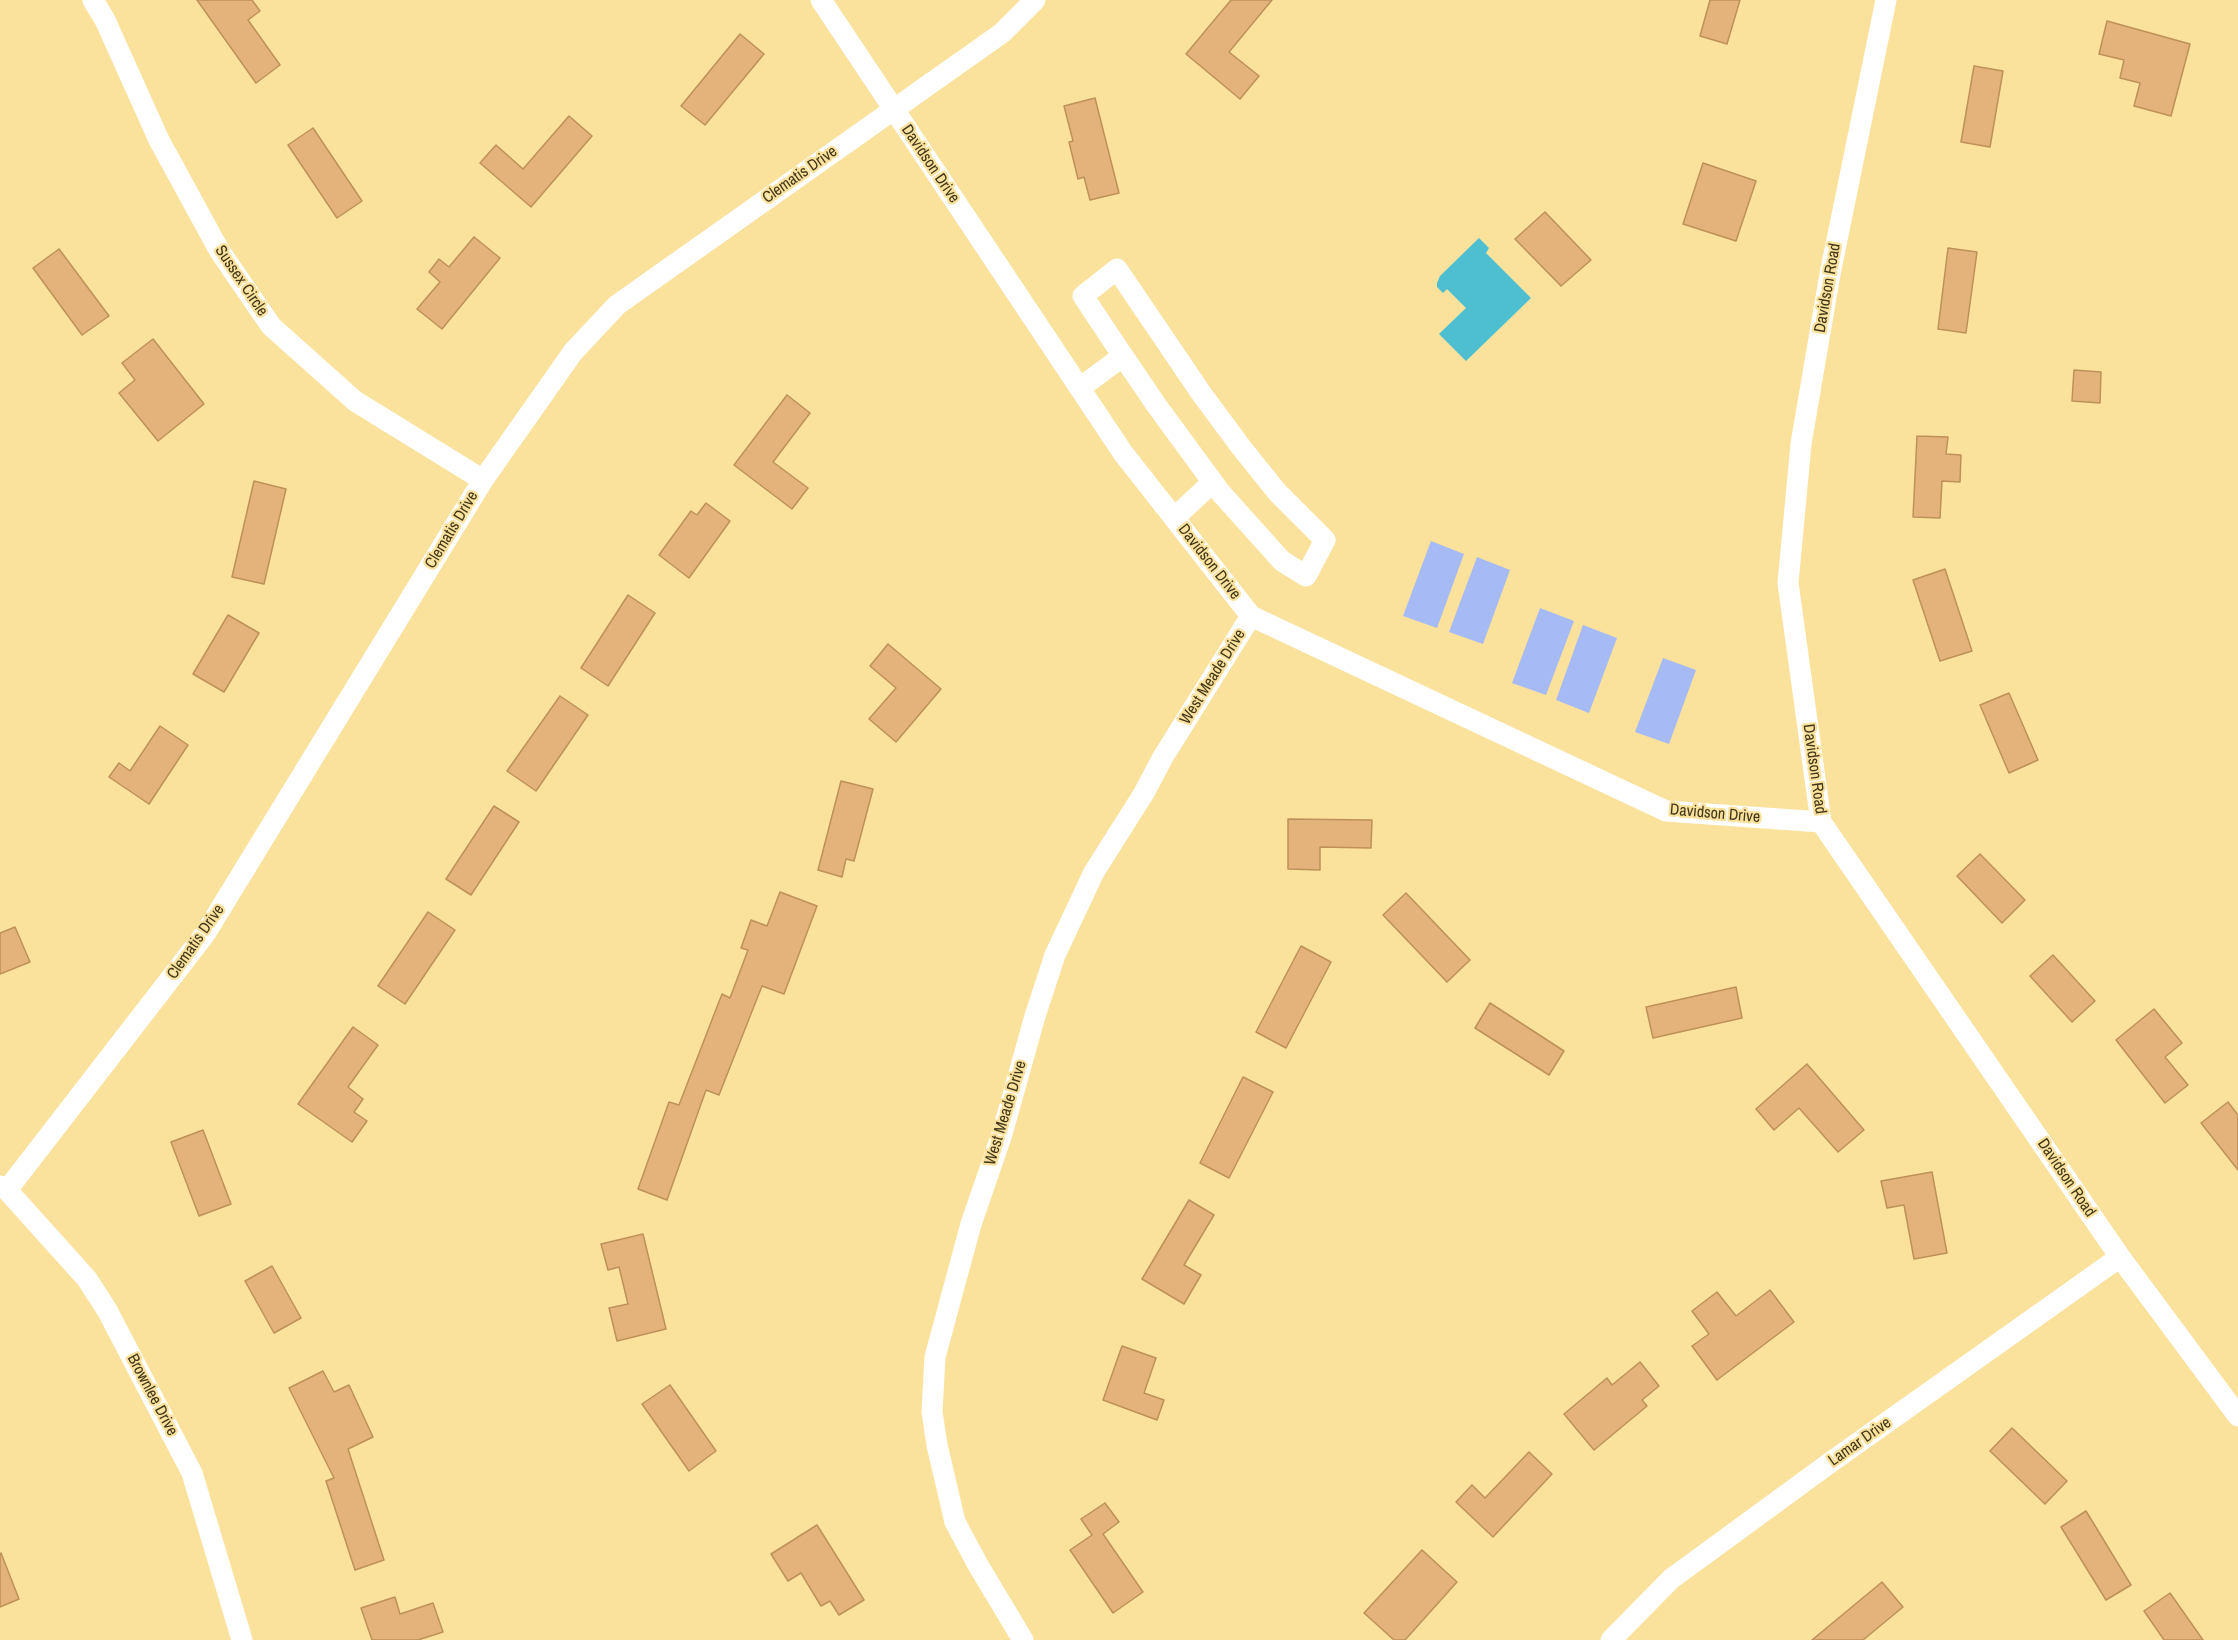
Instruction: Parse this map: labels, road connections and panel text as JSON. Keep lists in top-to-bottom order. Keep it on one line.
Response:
{"streets":{"street":["Davidson Drive","Clematis Drive","Sussex Circle","Davidson Road","West Meade Drive","Brownlee Drive","Lamar Drive"]},"crossings":[["Davidson Drive","Clematis Drive"],["Davidson Drive","Davidson Road"],["Davidson Drive","West Meade Drive"],["Clematis Drive","Sussex Circle"],["Clematis Drive","Brownlee Drive"],["Davidson Road","Lamar Drive"]]}
